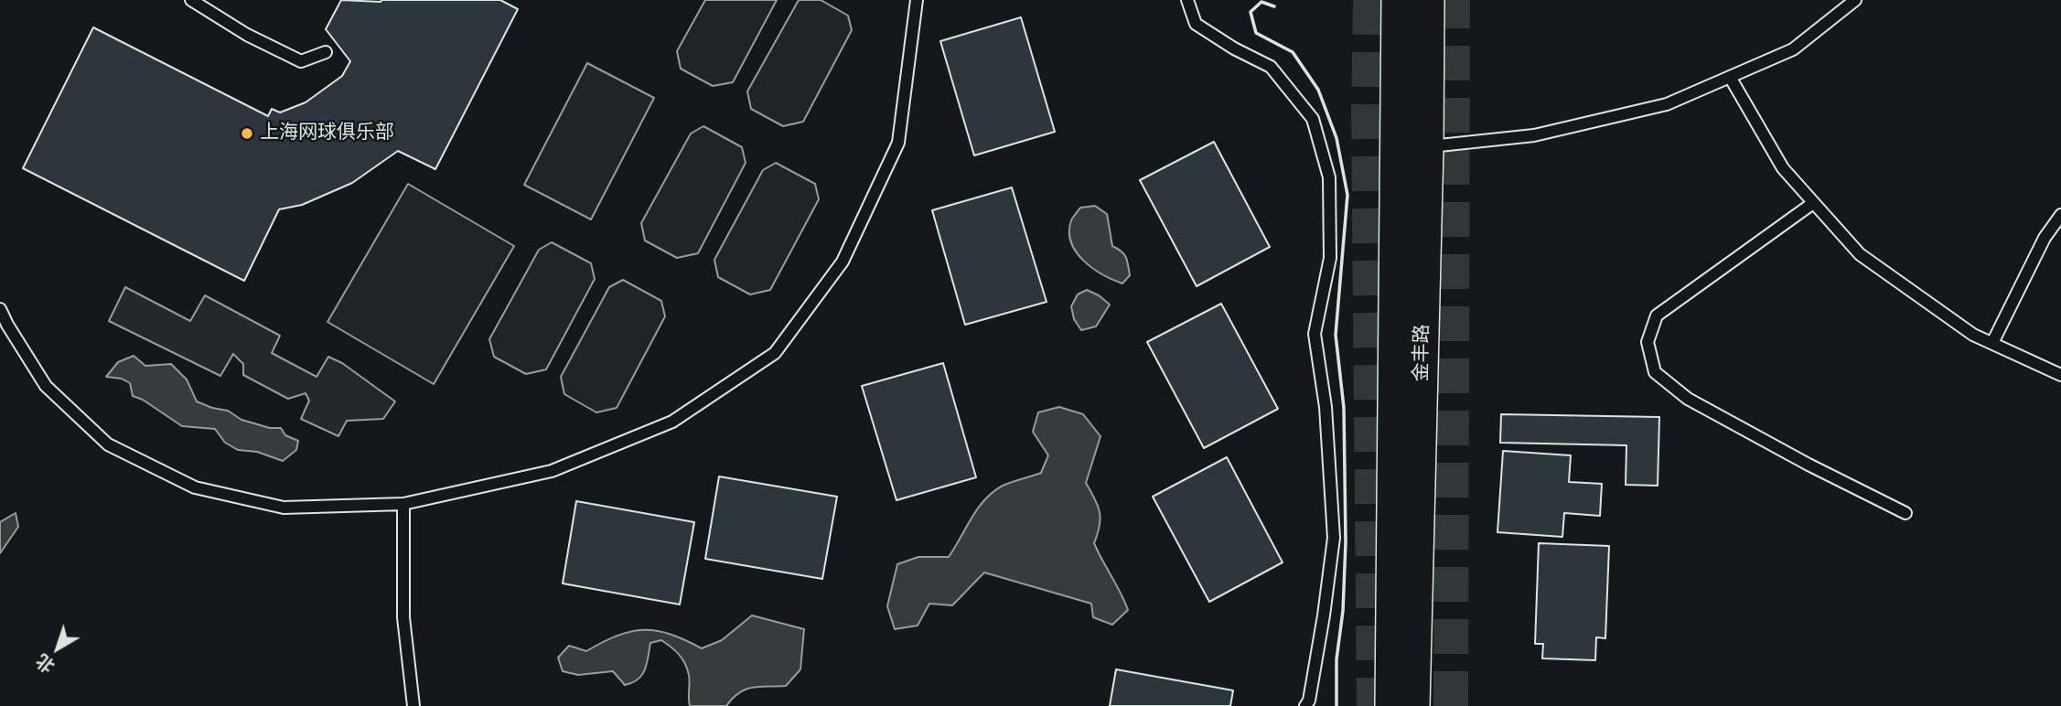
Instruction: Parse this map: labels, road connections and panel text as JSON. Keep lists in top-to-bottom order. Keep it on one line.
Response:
{"streets":{"main road":["金丰路"]},"places":["上海网球俱乐部"],"north":"bottom left"}
